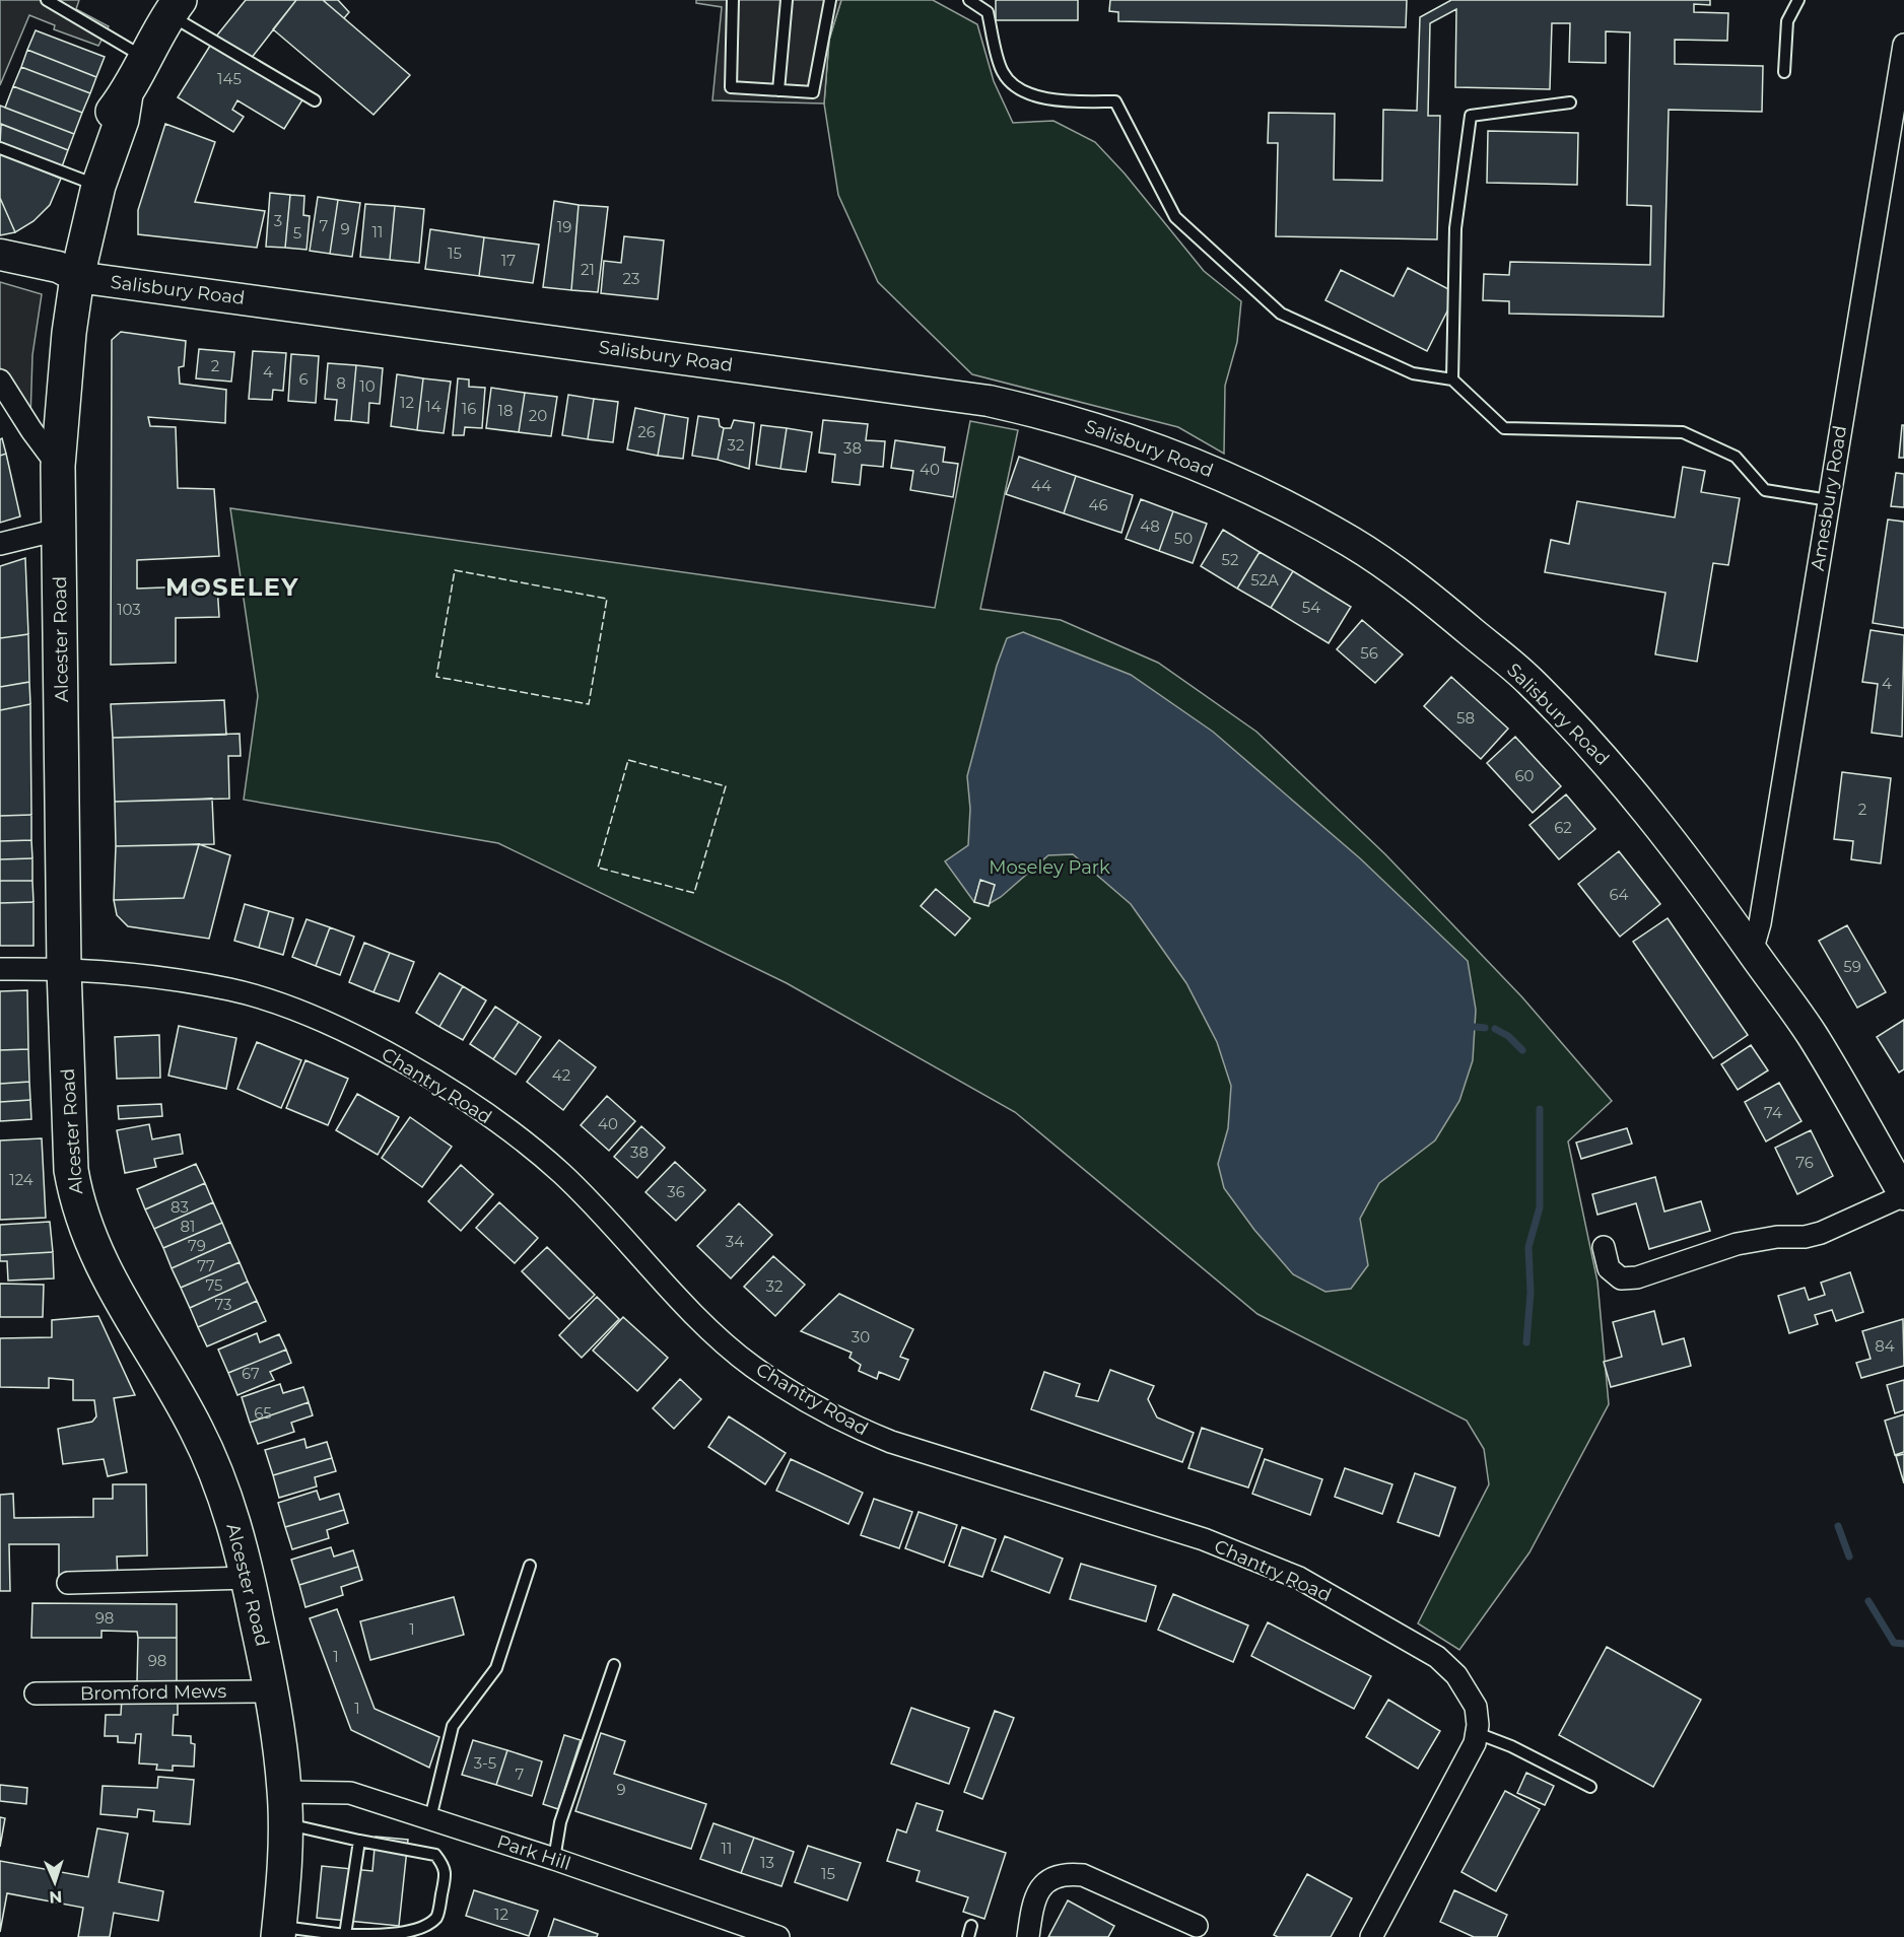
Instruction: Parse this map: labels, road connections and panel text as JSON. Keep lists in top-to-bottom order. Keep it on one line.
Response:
{"streets":{"highway":["Alcester Road"],"main road":["Salisbury Road"],"street":["Amesbury Road","Chantry Road","Bromford Mews","Park Hill"]},"crossings":[["Salisbury Road","Amesbury Road"],["Salisbury Road","Alcester Road"],["Alcester Road","Chantry Road"],["Alcester Road","Bromford Mews"],["Alcester Road","Park Hill"]],"districts":["MOSELEY"],"parks":["Moseley Park"],"house_numbers":["145","3","7","19","9","11","5","15","17","21","23","2","4","6","8","10","12","14","16","18","20","26","32","38","40","44","46","48","50","52","52A","54","103","56","4","58","60","2","62","64","59","42","74","40","38","76","124","36","83","81","34","79","77","75","32","73","30","84","67","65","98","1","1","98","1","3-5","7","9","11","13","15","12"],"north":"bottom"}
